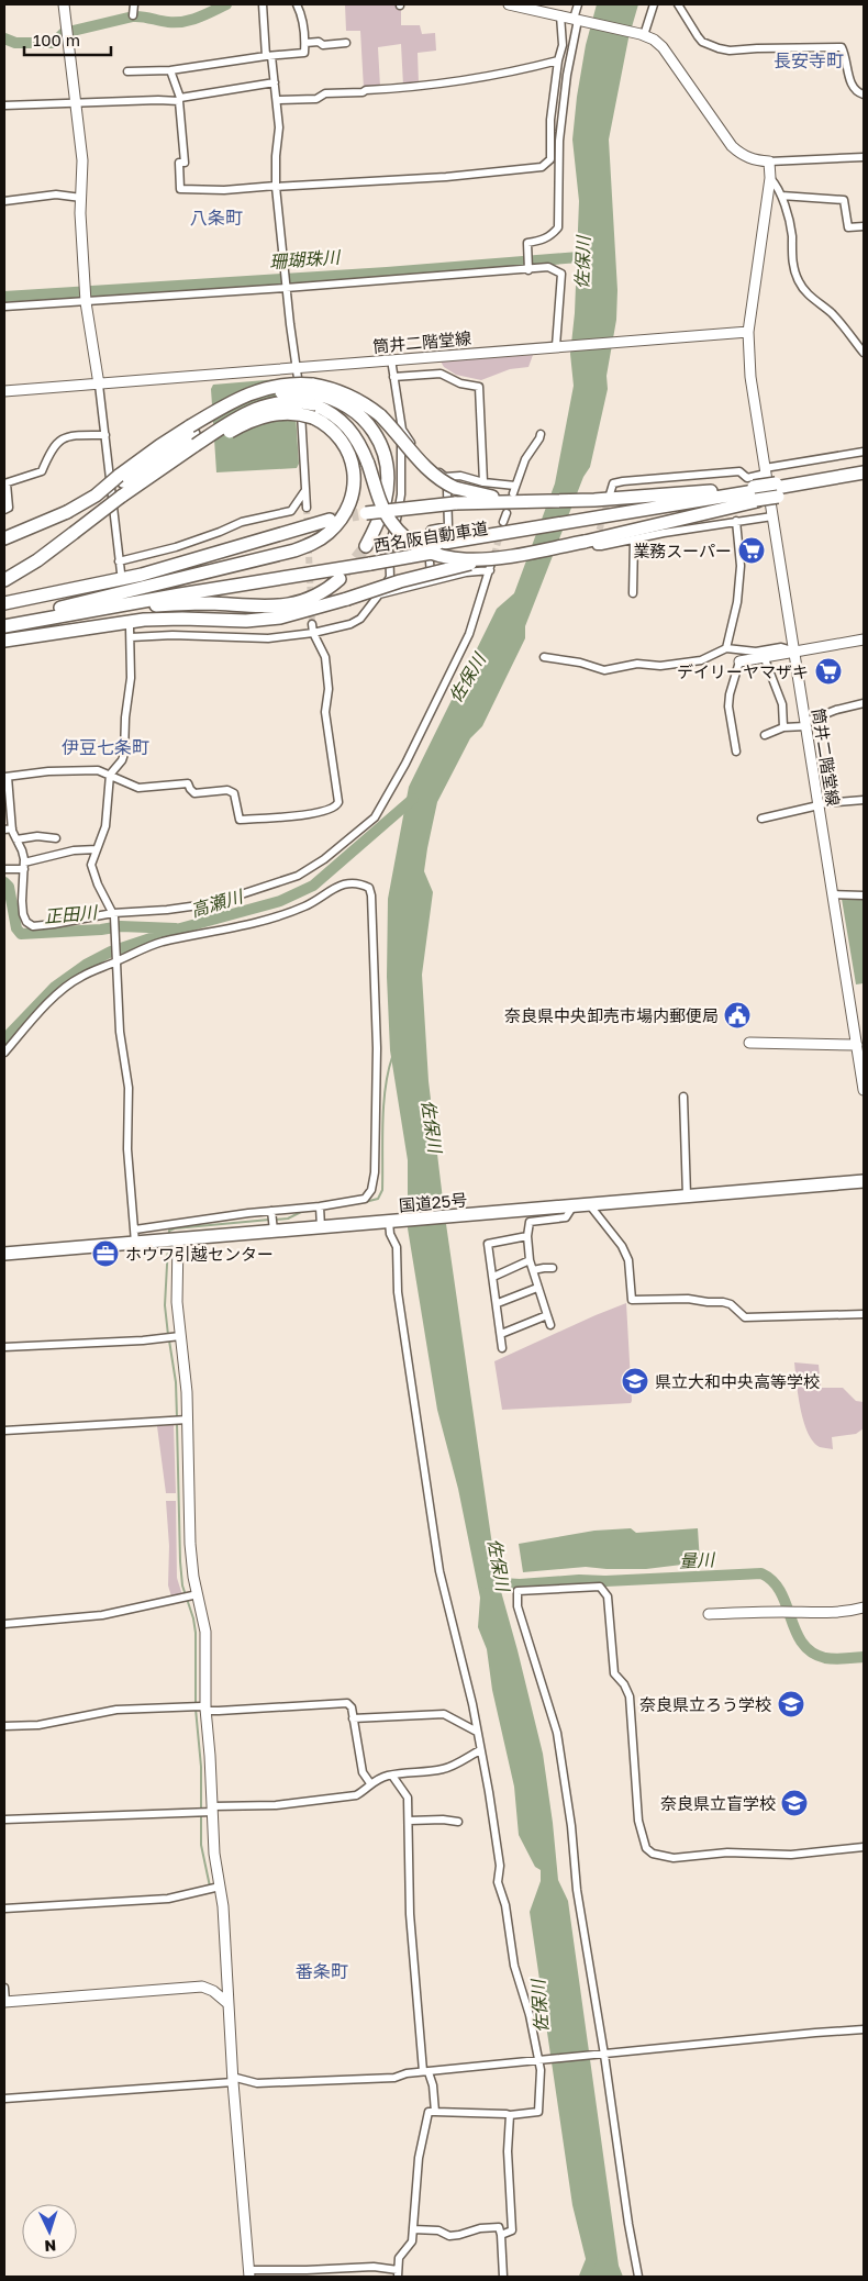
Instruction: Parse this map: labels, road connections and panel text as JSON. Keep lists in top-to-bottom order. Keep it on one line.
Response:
{"streets":{"highway":["西名阪自動車道","国道25号"],"main road":["筒井二階堂線"]},"districts":["長安寺町","八条町","伊豆七条町","番条町"],"water":["珊瑚珠川","佐保川","高瀬川","正田川","量川"],"places":{"supermarket":["業務スーパー","デイリーヤマザキ"],"public building":["奈良県中央卸売市場内郵便局"],"office":["ホウワ引越センター"],"school or university":["県立大和中央高等学校","奈良県立ろう学校","奈良県立盲学校"]},"scale_bar":"100 m","north":"bottom"}
